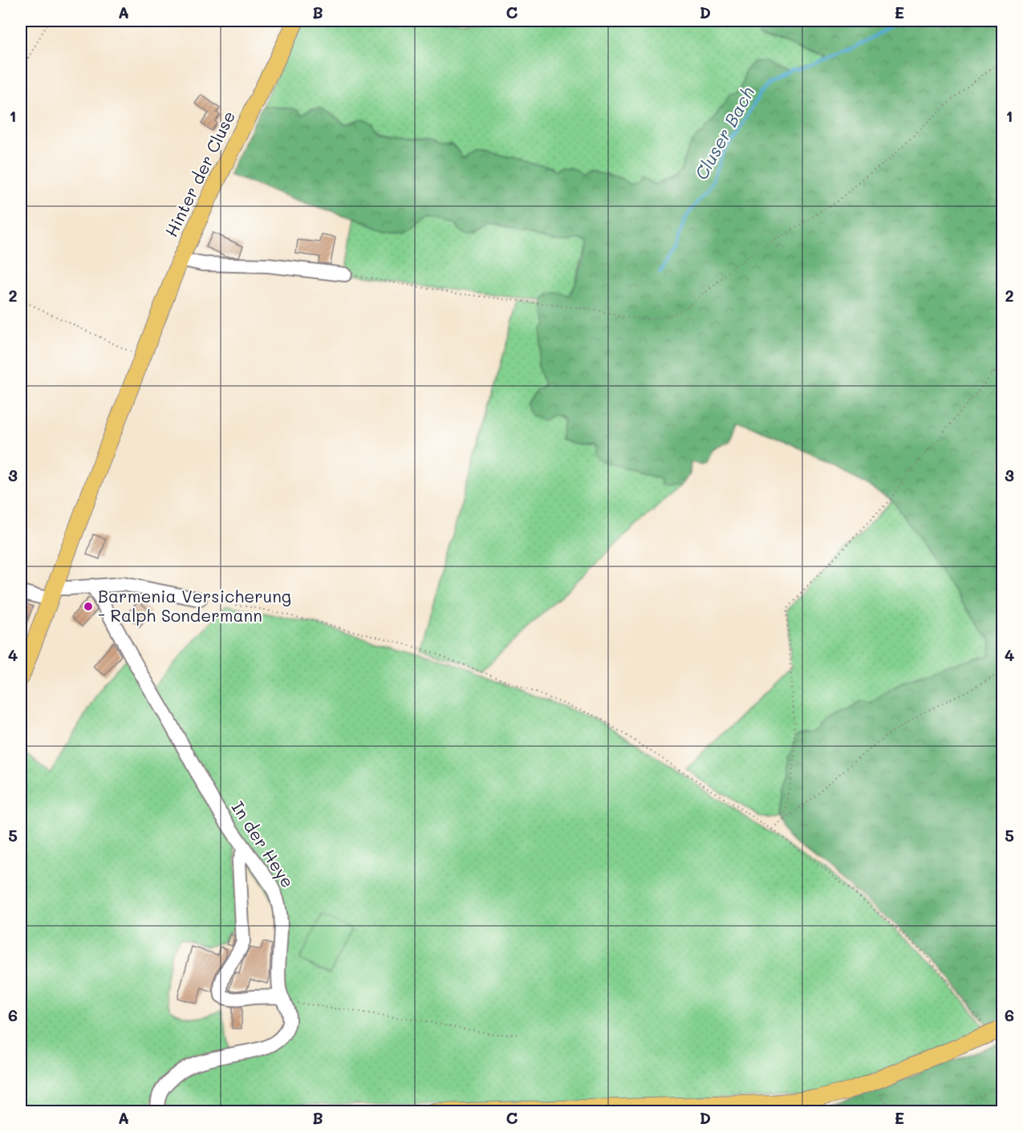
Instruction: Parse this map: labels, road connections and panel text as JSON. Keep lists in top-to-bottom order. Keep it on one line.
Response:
{"streets":{"main road":["Hinter der Cluse"],"street":["In der Heye"]},"water":["Cluser Bach"],"places":["Barmenia Versicherung - Ralph Sondermann"],"grid":{"columns":["A","B","C","D","E"],"rows":["1","2","3","4","5","6"]}}
